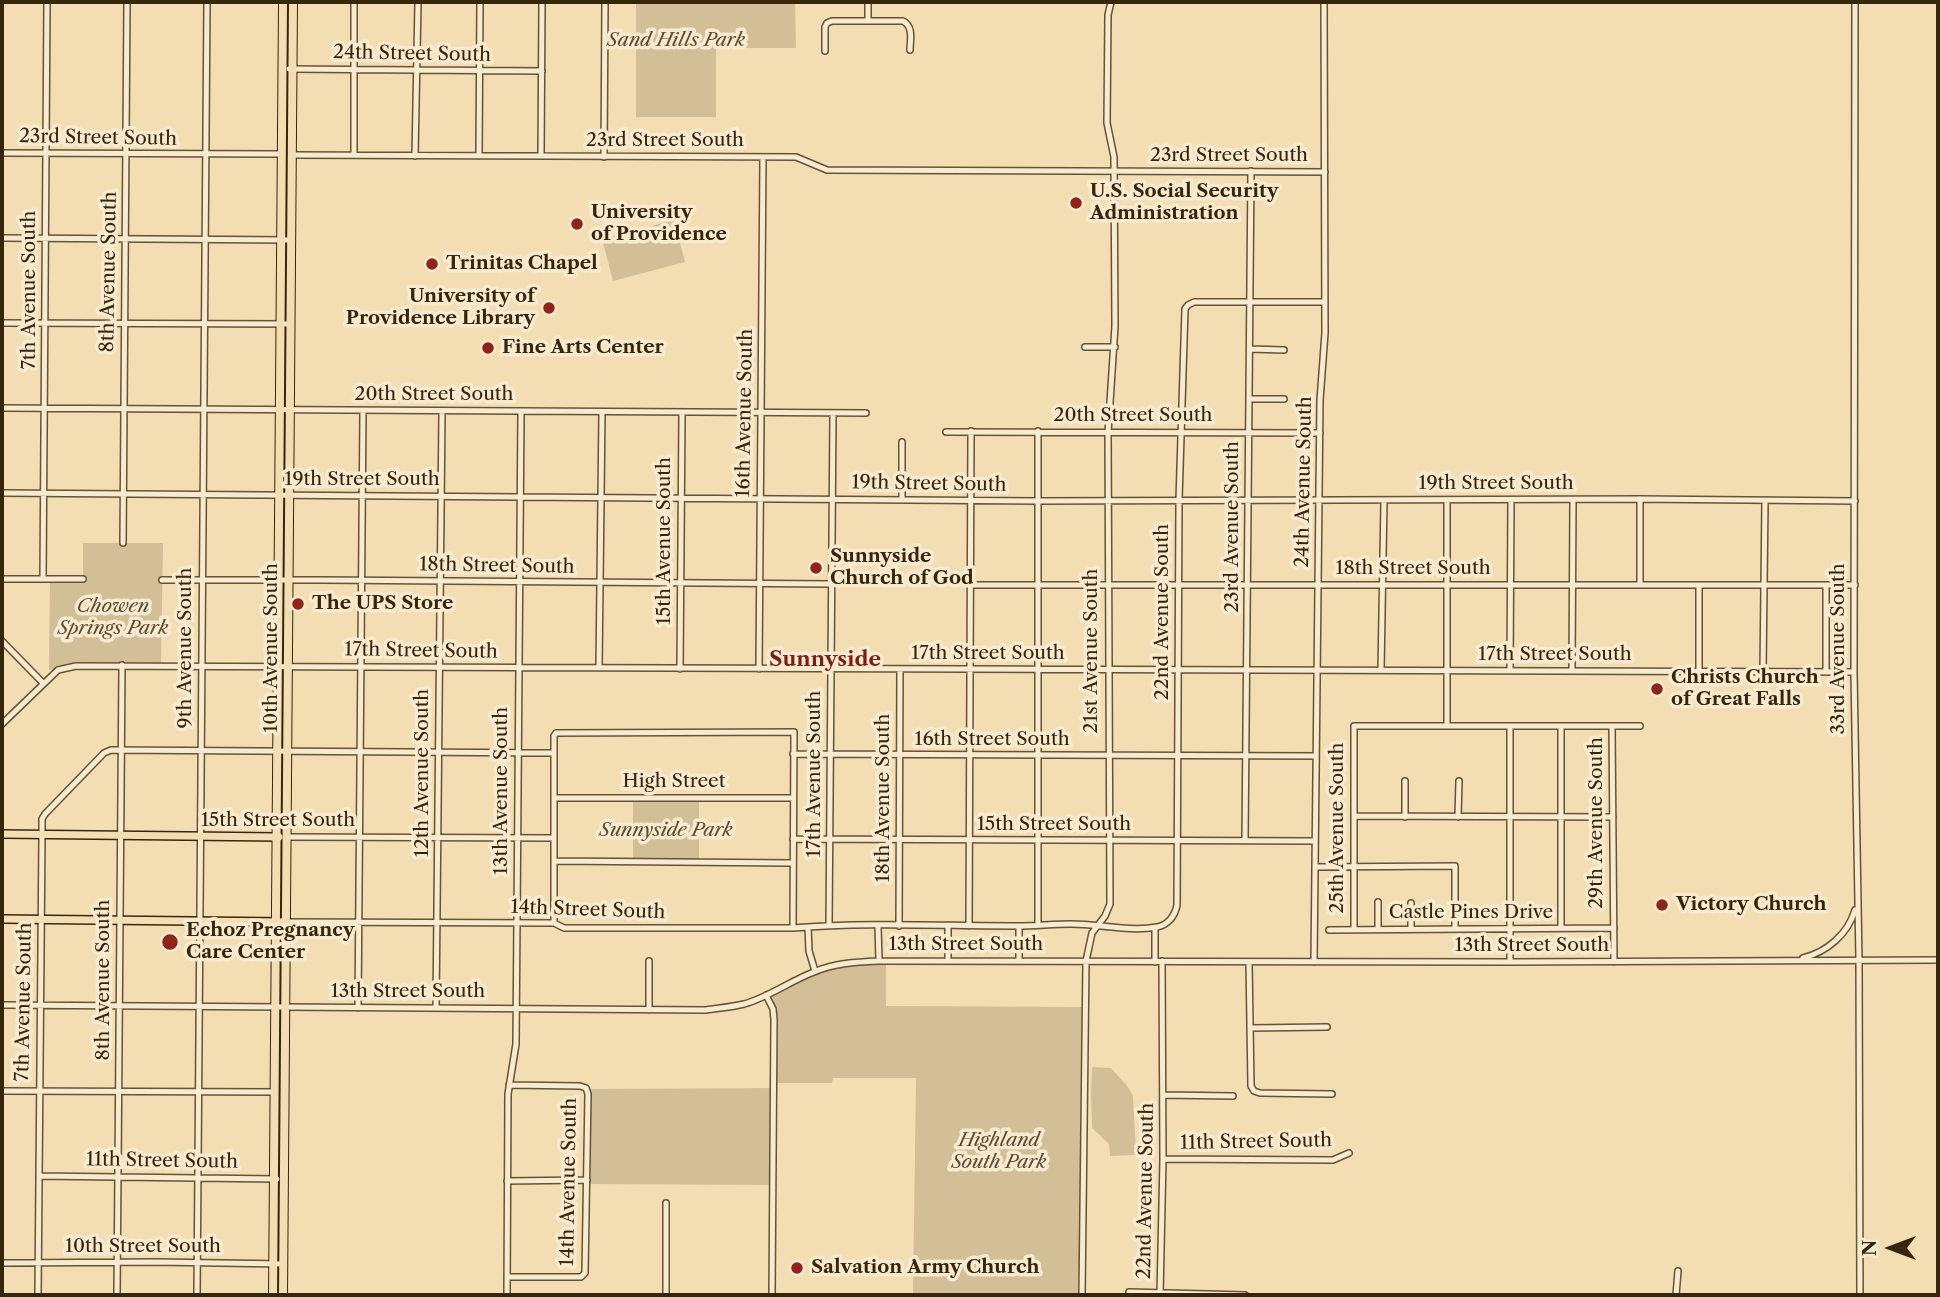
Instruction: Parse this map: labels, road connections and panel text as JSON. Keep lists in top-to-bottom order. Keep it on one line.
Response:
{"streets":{"highway":["10th Avenue South"],"main road":["15th Street South","14th Street South"],"street":["24th Street South","23rd Street South","8th Avenue South","7th Avenue South","20th Street South","16th Avenue South","19th Street South","24th Avenue South","23rd Avenue South","15th Avenue South","18th Street South","22nd Avenue South","9th Avenue South","33rd Avenue South","17th Street South","21st Avenue South","16th Street South","12th Avenue South","17th Avenue South","High Street","13th Avenue South","18th Avenue South","29th Avenue South","25th Avenue South","Castle Pines Drive","13th Street South","11th Street South","14th Avenue South","10th Street South"]},"crossings":[["24th Street South","10th Avenue South"],["23rd Street South","8th Avenue South"],["23rd Street South","7th Avenue South"],["23rd Street South","16th Avenue South"],["23rd Street South","24th Avenue South"],["23rd Street South","23rd Avenue South"],["23rd Street South","9th Avenue South"],["23rd Street South","10th Avenue South"],["23rd Street South","21st Avenue South"],["8th Avenue South","7th Avenue South"],["8th Avenue South","20th Street South"],["8th Avenue South","19th Street South"],["8th Avenue South","17th Street South"],["8th Avenue South","15th Street South"],["8th Avenue South","14th Street South"],["8th Avenue South","13th Street South"],["8th Avenue South","11th Street South"],["8th Avenue South","10th Street South"],["7th Avenue South","20th Street South"],["7th Avenue South","19th Street South"],["7th Avenue South","15th Street South"],["7th Avenue South","14th Street South"],["7th Avenue South","13th Street South"],["7th Avenue South","11th Street South"],["7th Avenue South","10th Street South"],["20th Street South","16th Avenue South"],["20th Street South","24th Avenue South"],["20th Street South","23rd Avenue South"],["20th Street South","15th Avenue South"],["20th Street South","22nd Avenue South"],["20th Street South","9th Avenue South"],["20th Street South","10th Avenue South"],["20th Street South","21st Avenue South"],["20th Street South","12th Avenue South"],["20th Street South","17th Avenue South"],["20th Street South","13th Avenue South"],["16th Avenue South","19th Street South"],["16th Avenue South","18th Street South"],["16th Avenue South","17th Street South"],["19th Street South","24th Avenue South"],["19th Street South","23rd Avenue South"],["19th Street South","15th Avenue South"],["19th Street South","22nd Avenue South"],["19th Street South","9th Avenue South"],["19th Street South","10th Avenue South"],["19th Street South","33rd Avenue South"],["19th Street South","21st Avenue South"],["19th Street South","12th Avenue South"],["19th Street South","17th Avenue South"],["19th Street South","13th Avenue South"],["24th Avenue South","18th Street South"],["24th Avenue South","17th Street South"],["24th Avenue South","16th Street South"],["24th Avenue South","15th Street South"],["24th Avenue South","13th Street South"],["23rd Avenue South","18th Street South"],["23rd Avenue South","22nd Avenue South"],["23rd Avenue South","17th Street South"],["23rd Avenue South","16th Street South"],["23rd Avenue South","15th Street South"],["15th Avenue South","18th Street South"],["15th Avenue South","17th Street South"],["18th Street South","22nd Avenue South"],["18th Street South","9th Avenue South"],["18th Street South","10th Avenue South"],["18th Street South","33rd Avenue South"],["18th Street South","21st Avenue South"],["18th Street South","12th Avenue South"],["18th Street South","17th Avenue South"],["18th Street South","13th Avenue South"],["22nd Avenue South","17th Street South"],["22nd Avenue South","16th Street South"],["22nd Avenue South","15th Street South"],["22nd Avenue South","14th Street South"],["22nd Avenue South","13th Street South"],["22nd Avenue South","11th Street South"],["9th Avenue South","17th Street South"],["9th Avenue South","15th Street South"],["9th Avenue South","14th Street South"],["9th Avenue South","13th Street South"],["9th Avenue South","11th Street South"],["9th Avenue South","10th Street South"],["10th Avenue South","17th Street South"],["10th Avenue South","15th Street South"],["10th Avenue South","14th Street South"],["10th Avenue South","13th Street South"],["10th Avenue South","11th Street South"],["10th Avenue South","10th Street South"],["33rd Avenue South","17th Street South"],["33rd Avenue South","13th Street South"],["17th Street South","21st Avenue South"],["17th Street South","12th Avenue South"],["17th Street South","17th Avenue South"],["17th Street South","13th Avenue South"],["17th Street South","18th Avenue South"],["21st Avenue South","16th Street South"],["21st Avenue South","15th Street South"],["21st Avenue South","14th Street South"],["21st Avenue South","13th Street South"],["16th Street South","17th Avenue South"],["16th Street South","18th Avenue South"],["12th Avenue South","15th Street South"],["12th Avenue South","14th Street South"],["12th Avenue South","13th Street South"],["17th Avenue South","15th Street South"],["17th Avenue South","14th Street South"],["13th Avenue South","15th Street South"],["13th Avenue South","14th Street South"],["13th Avenue South","13th Street South"],["13th Avenue South","14th Avenue South"],["18th Avenue South","15th Street South"],["18th Avenue South","14th Street South"],["29th Avenue South","Castle Pines Drive"],["29th Avenue South","13th Street South"],["25th Avenue South","Castle Pines Drive"]],"districts":["Sunnyside"],"parks":["Sand Hills Park","Chowen Springs Park","Sunnyside Park","Highland South Park"],"places":["U.S. Social Security Administration","University of Providence","Trinitas Chapel","University of Providence Library","Fine Arts Center","Sunnyside Church of God","The UPS Store","Christs Church of Great Falls","Victory Church","Echoz Pregnancy Care Center","Salvation Army Church"],"north":"left"}
